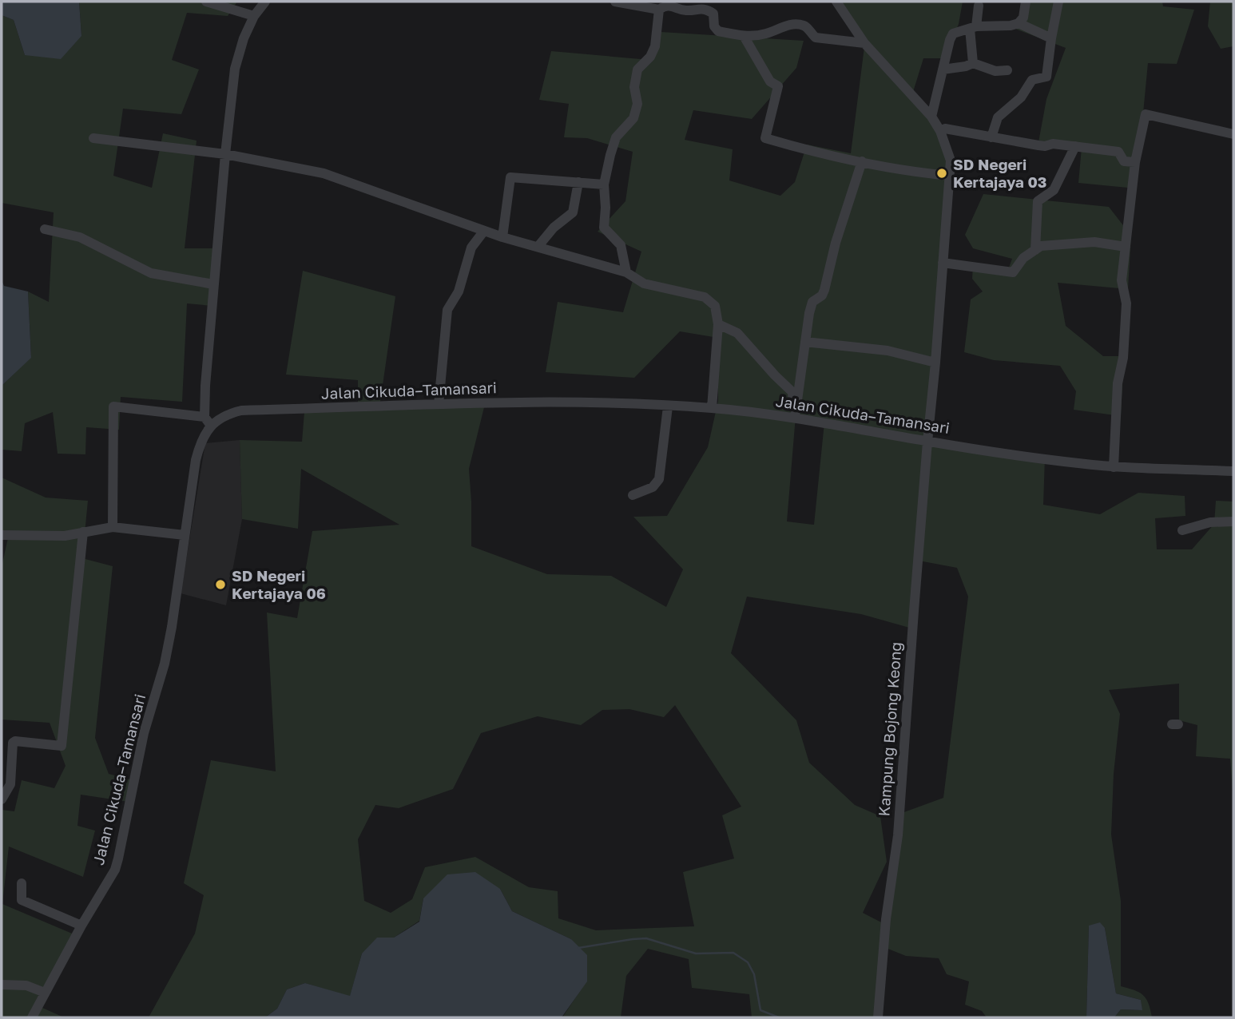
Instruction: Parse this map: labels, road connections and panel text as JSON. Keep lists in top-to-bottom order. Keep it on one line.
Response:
{"streets":{"street":["Jalan Cikuda–Tamansari","Kampung Bojong Keong"]},"crossings":[["Jalan Cikuda–Tamansari","Kampung Bojong Keong"]],"places":["SD Negeri Kertajaya 03","SD Negeri Kertajaya 06"]}
